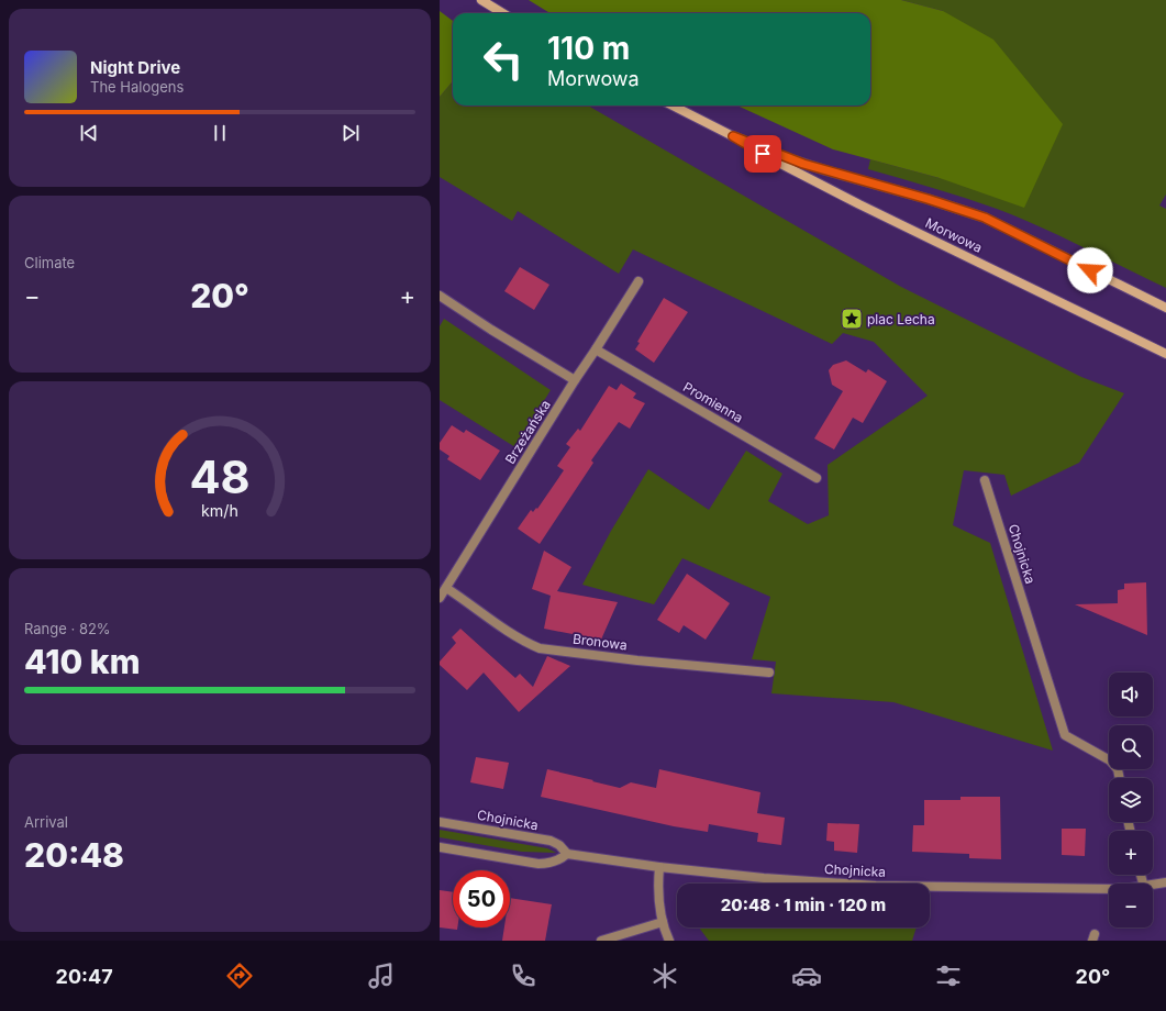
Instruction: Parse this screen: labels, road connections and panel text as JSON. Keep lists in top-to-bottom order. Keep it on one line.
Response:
{"streets":{"main road":["Morwowa"],"street":["Promienna","Brzeżańska","Chojnicka","Bronowa"]},"crossings":[["Promienna","Brzeżańska"],["Brzeżańska","Bronowa"]],"places":{"place":["plac Lecha"]},"page":{"turn":["110 m","Morwowa"],"song":["Night Drive","The Halogens"],"tile":["Climate",["Range · 82%","410 km"],["Arrival","20:48"]],"heat":["−","20°","+"],"map_buttons":["+","−"],"limit":"50","trip":"20:48 · 1 min · 120 m","tabs":["20:47","20°"],"gauge":["48","km/h"]}}
